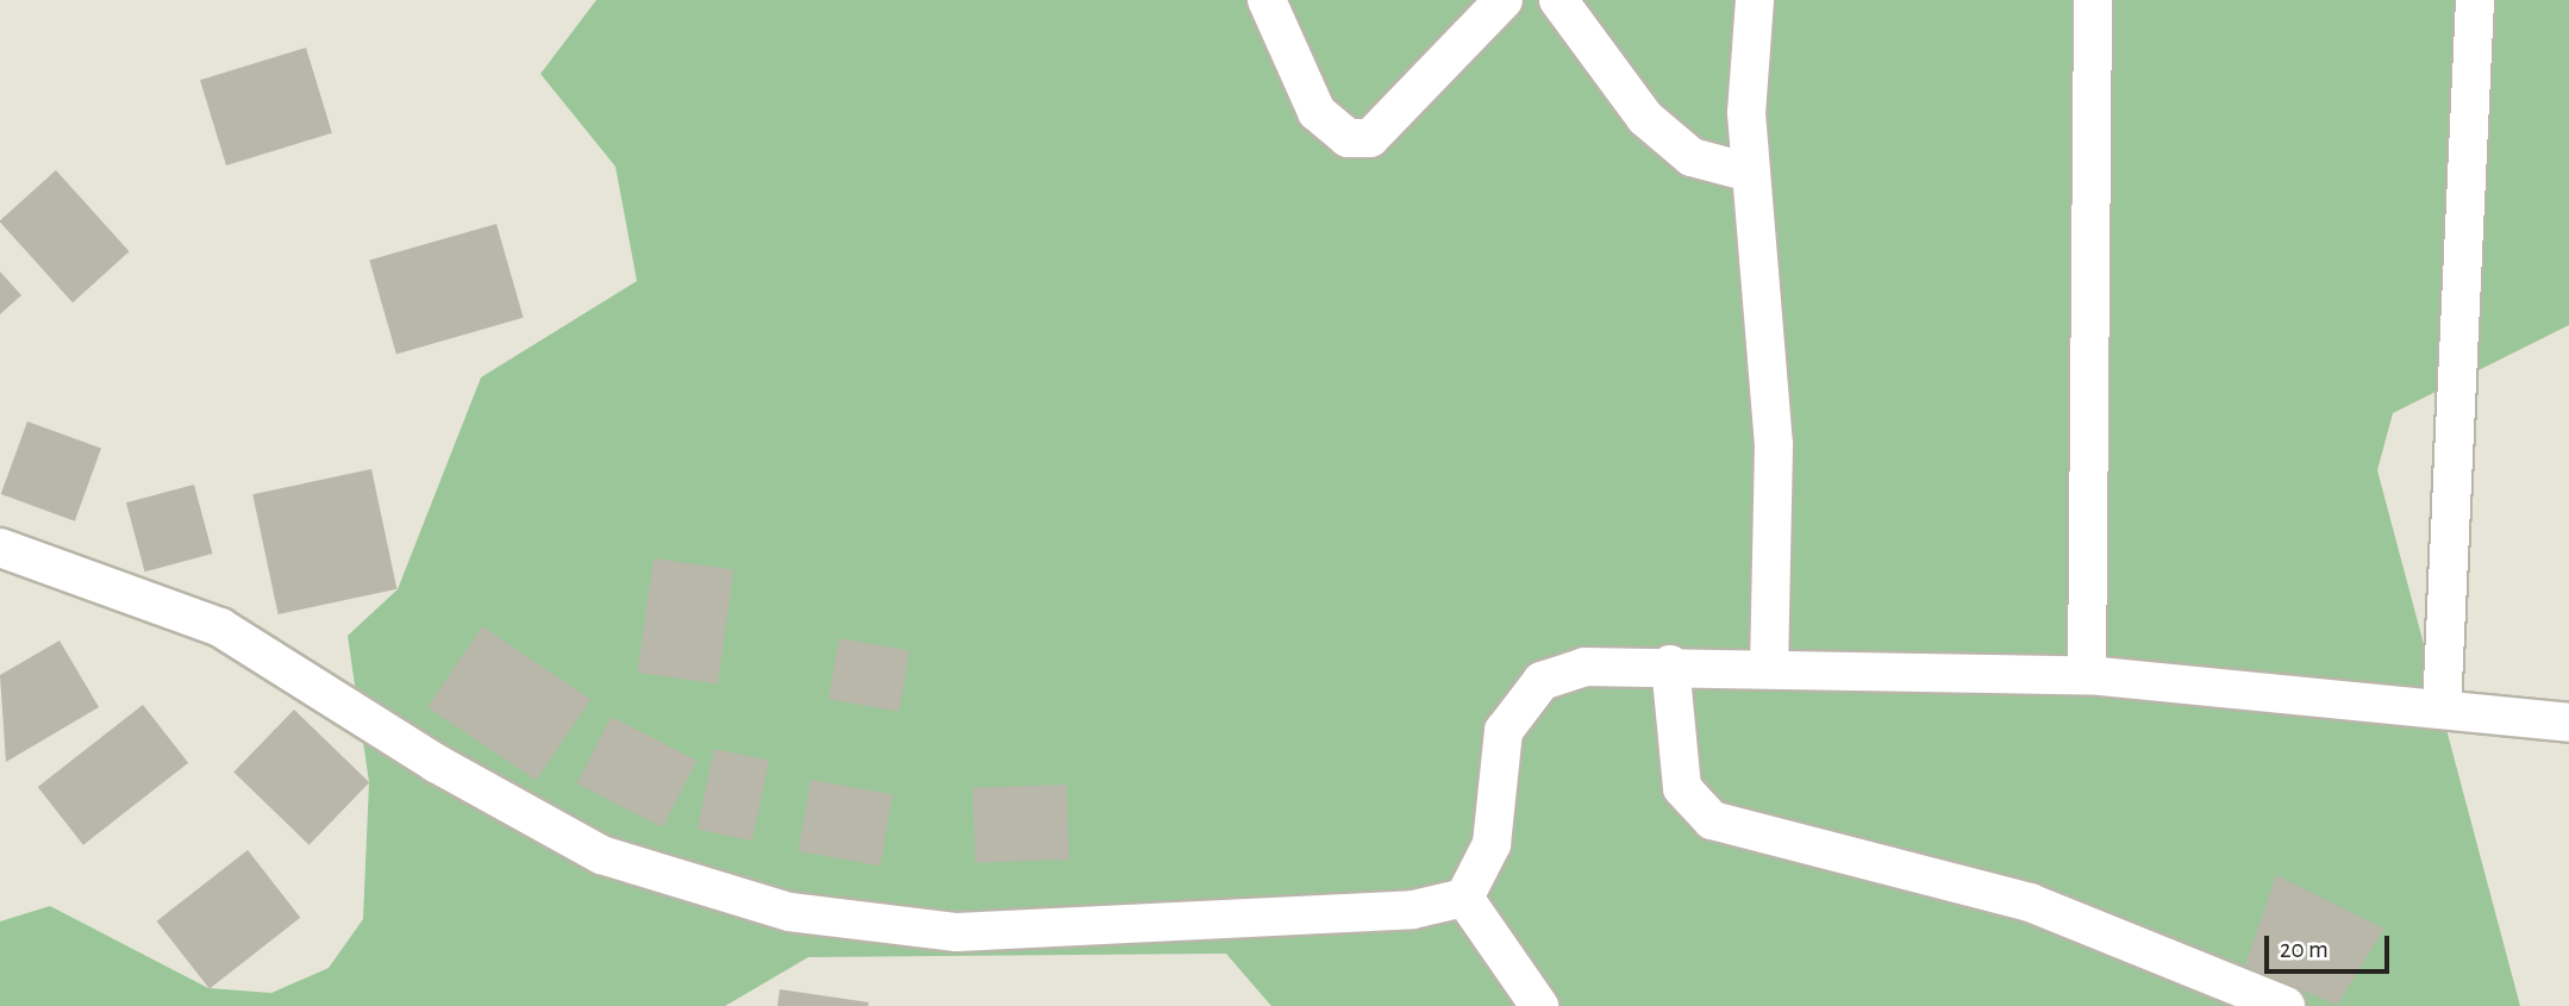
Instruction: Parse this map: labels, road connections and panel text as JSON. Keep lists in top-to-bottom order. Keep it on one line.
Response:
{"scale_bar":"20 m"}
